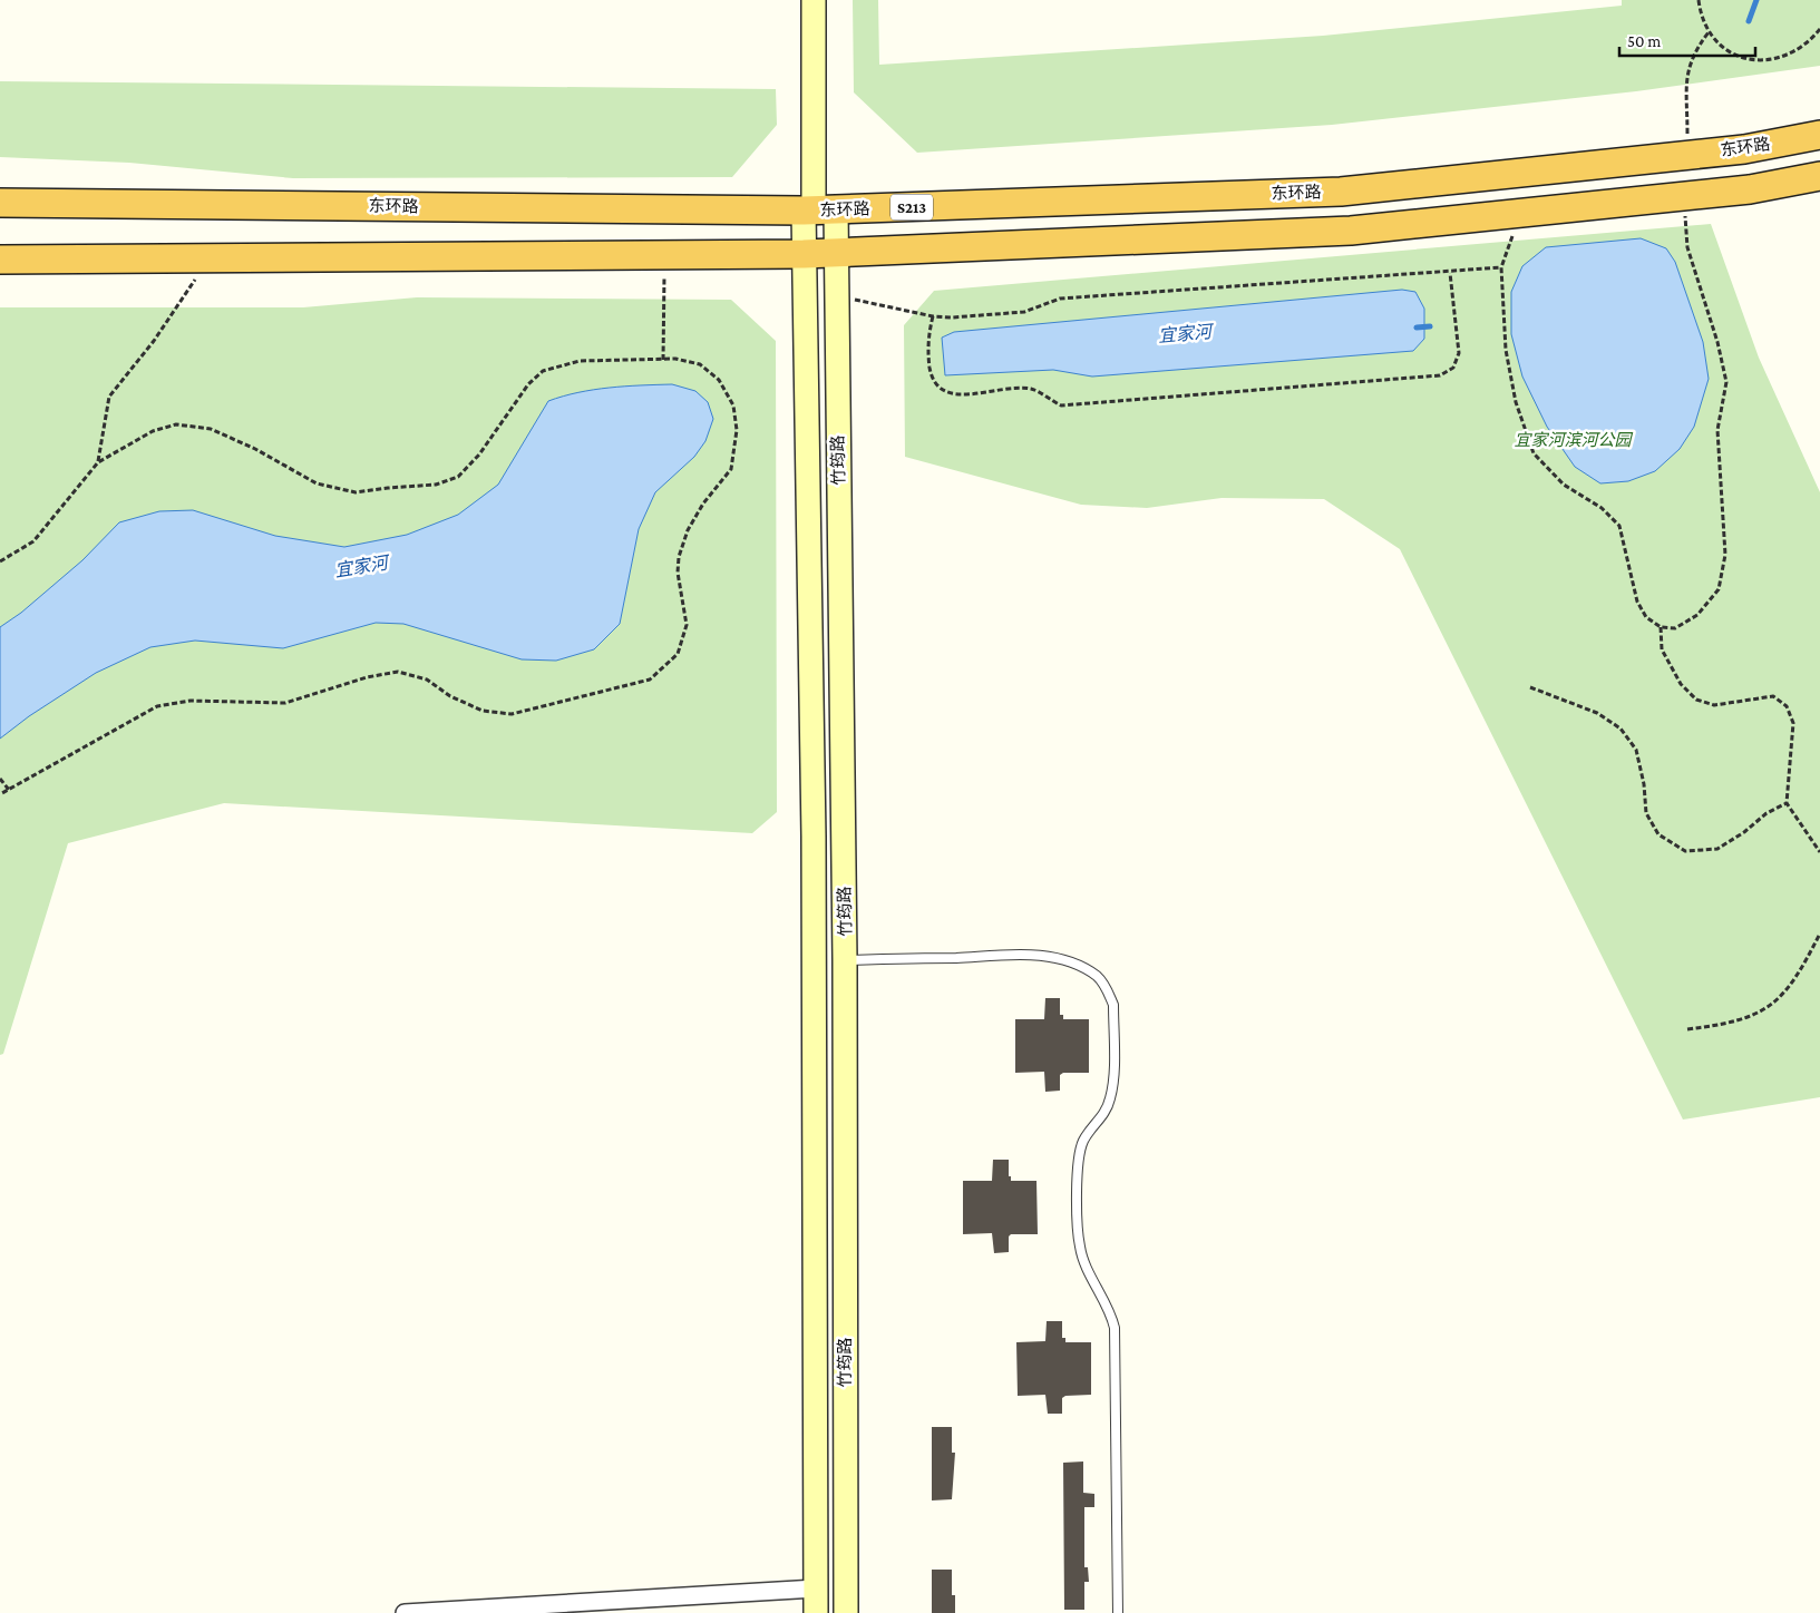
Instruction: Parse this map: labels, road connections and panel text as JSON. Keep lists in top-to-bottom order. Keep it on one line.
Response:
{"streets":{"highway":["东环路","S213"],"main road":["竹筠路"]},"crossings":[["东环路","竹筠路"]],"water":["宜家河"],"parks":["宜家河滨河公园"],"scale_bar":"50 m"}
